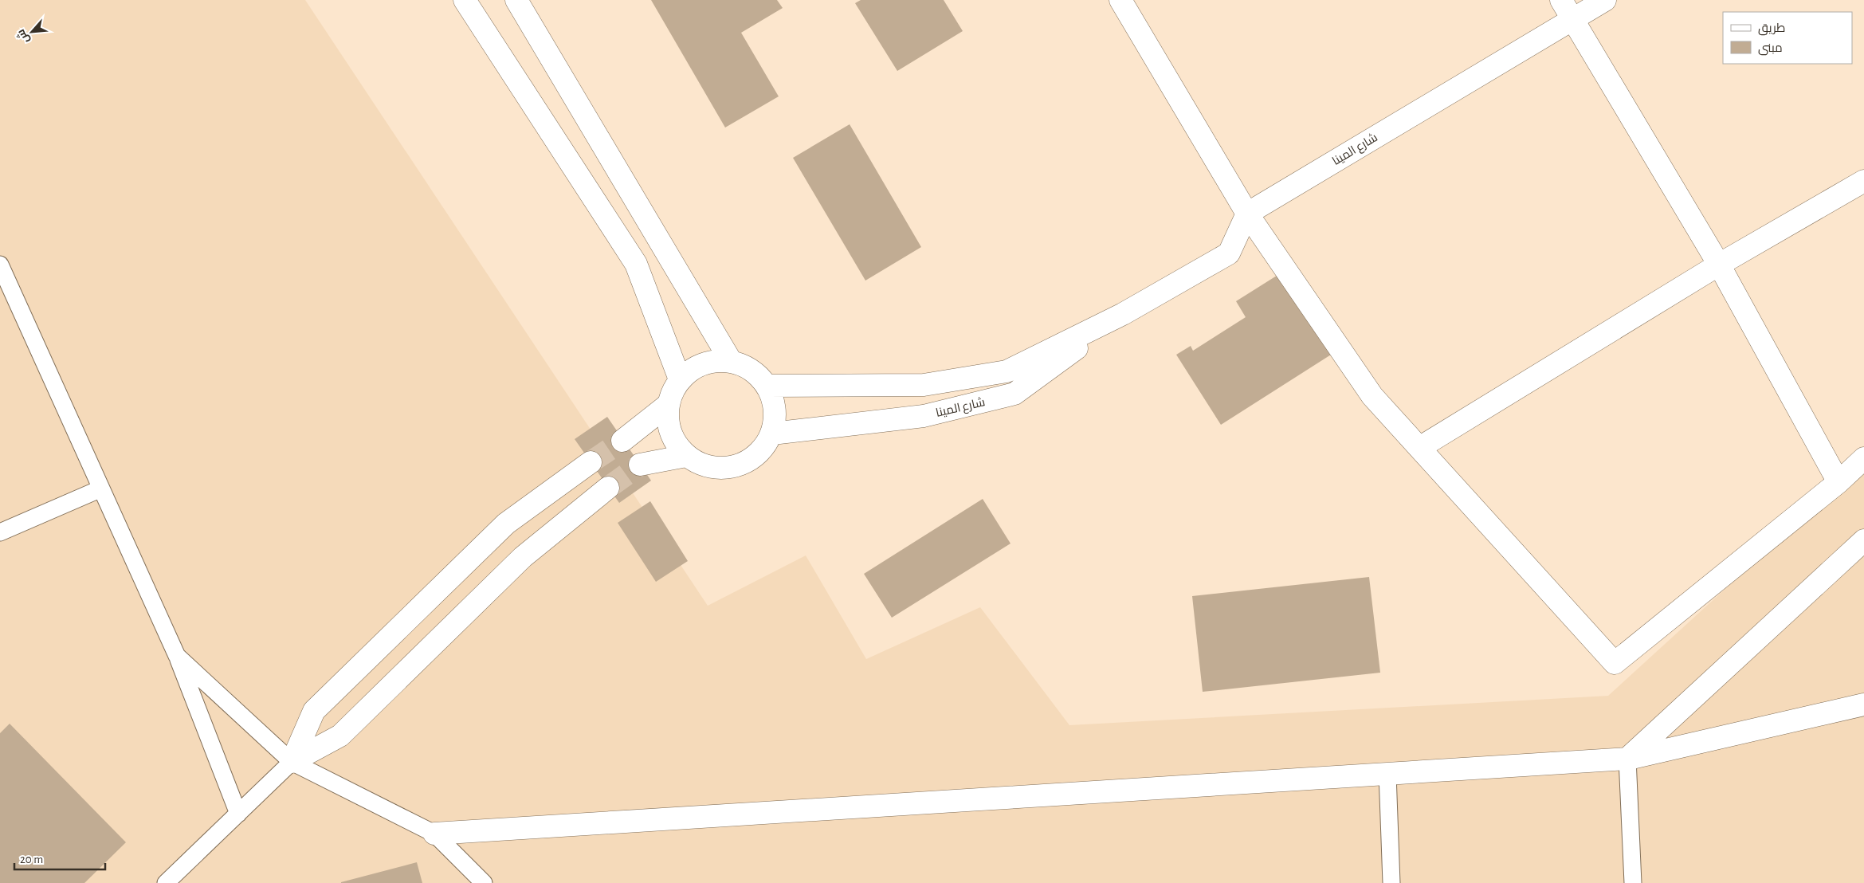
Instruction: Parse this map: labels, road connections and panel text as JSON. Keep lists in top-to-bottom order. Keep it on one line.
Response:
{"streets":{"street":["شارع المينا"]},"legend":["طريق","مبنى"],"scale_bar":"20 m","north":"bottom left"}
